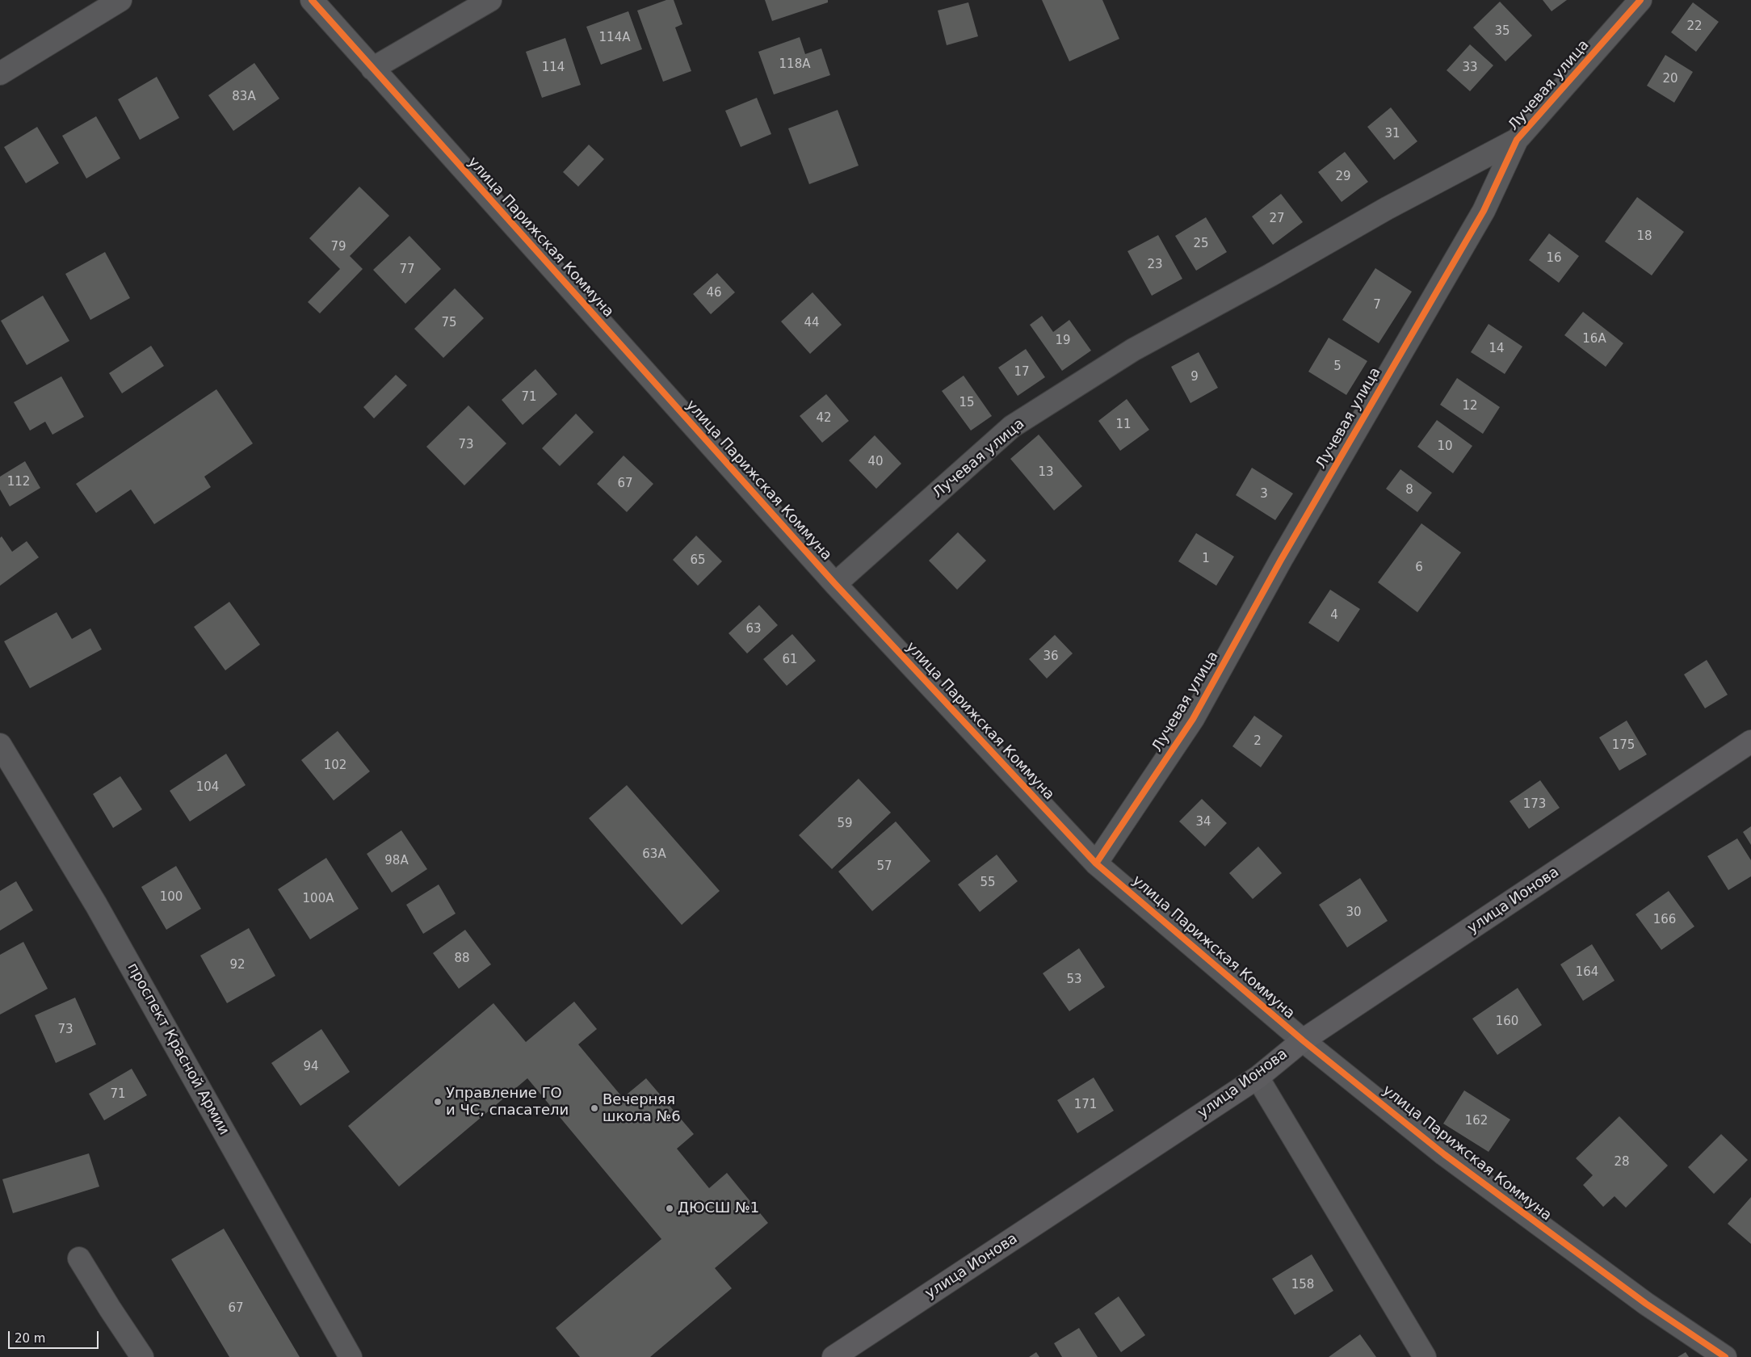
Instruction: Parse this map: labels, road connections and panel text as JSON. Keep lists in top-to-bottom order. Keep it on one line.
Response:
{"streets":{"main road":["улица Ионова"],"street":["Лучевая улица","улица Парижская Коммуна","проспект Красной Армии"]},"crossings":[["Лучевая улица","улица Парижская Коммуна"],["улица Парижская Коммуна","улица Ионова"]],"places":["Управление ГО и ЧС, спасатели","Вечерняя школа №6","ДЮСШ №1"],"house_numbers":["22","35","114А","118А","114","33","20","83А","31","29","27","18","25","79","16","23","77","46","7","75","44","16А","19","14","5","17","9","71","15","12","42","11","73","10","40","13","112","67","8","3","1","65","6","4","63","36","61","2","175","102","104","173","34","59","63А","98А","57","55","100","100А","30","166","88","92","164","53","160","73","94","71","171","162","28","158","67"],"scale_bar":"20 m"}
